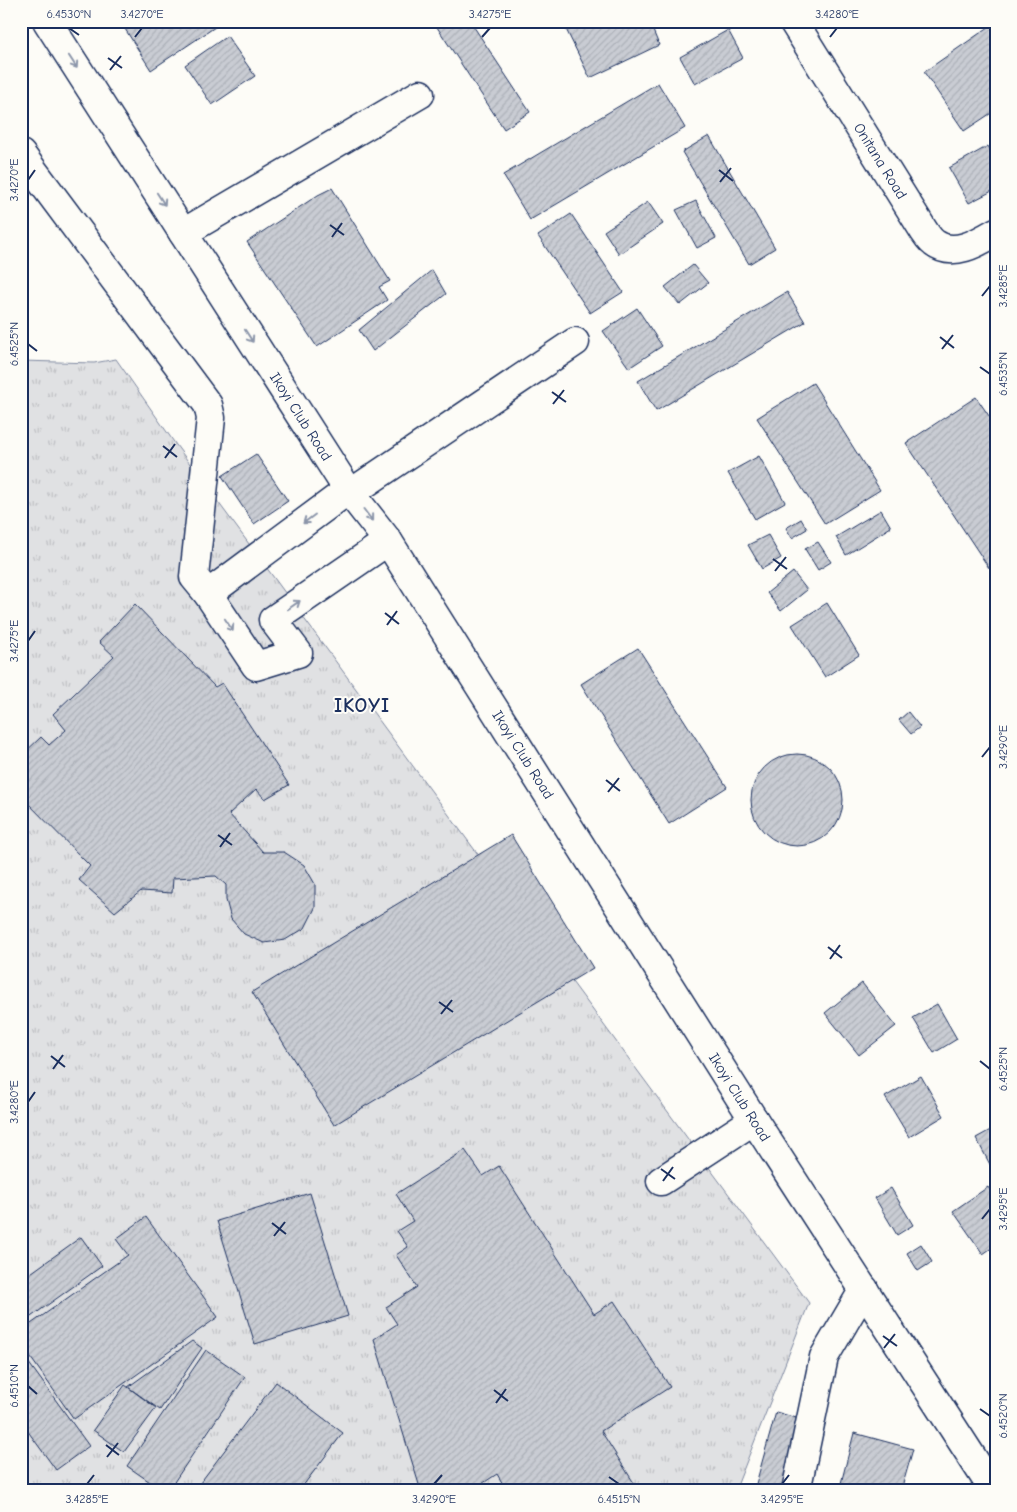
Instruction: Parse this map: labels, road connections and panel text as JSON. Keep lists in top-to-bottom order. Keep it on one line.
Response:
{"streets":{"main road":["Onitana Road","Ikoyi Club Road"]},"districts":["IKOYI"],"coordinates":["6.4530°N","3.4270°E","3.4275°E","3.4280°E","3.4285°E","6.4525°N","6.4535°N","3.4290°E","3.4295°E","6.4510°N","6.4520°N","6.4515°N"]}
